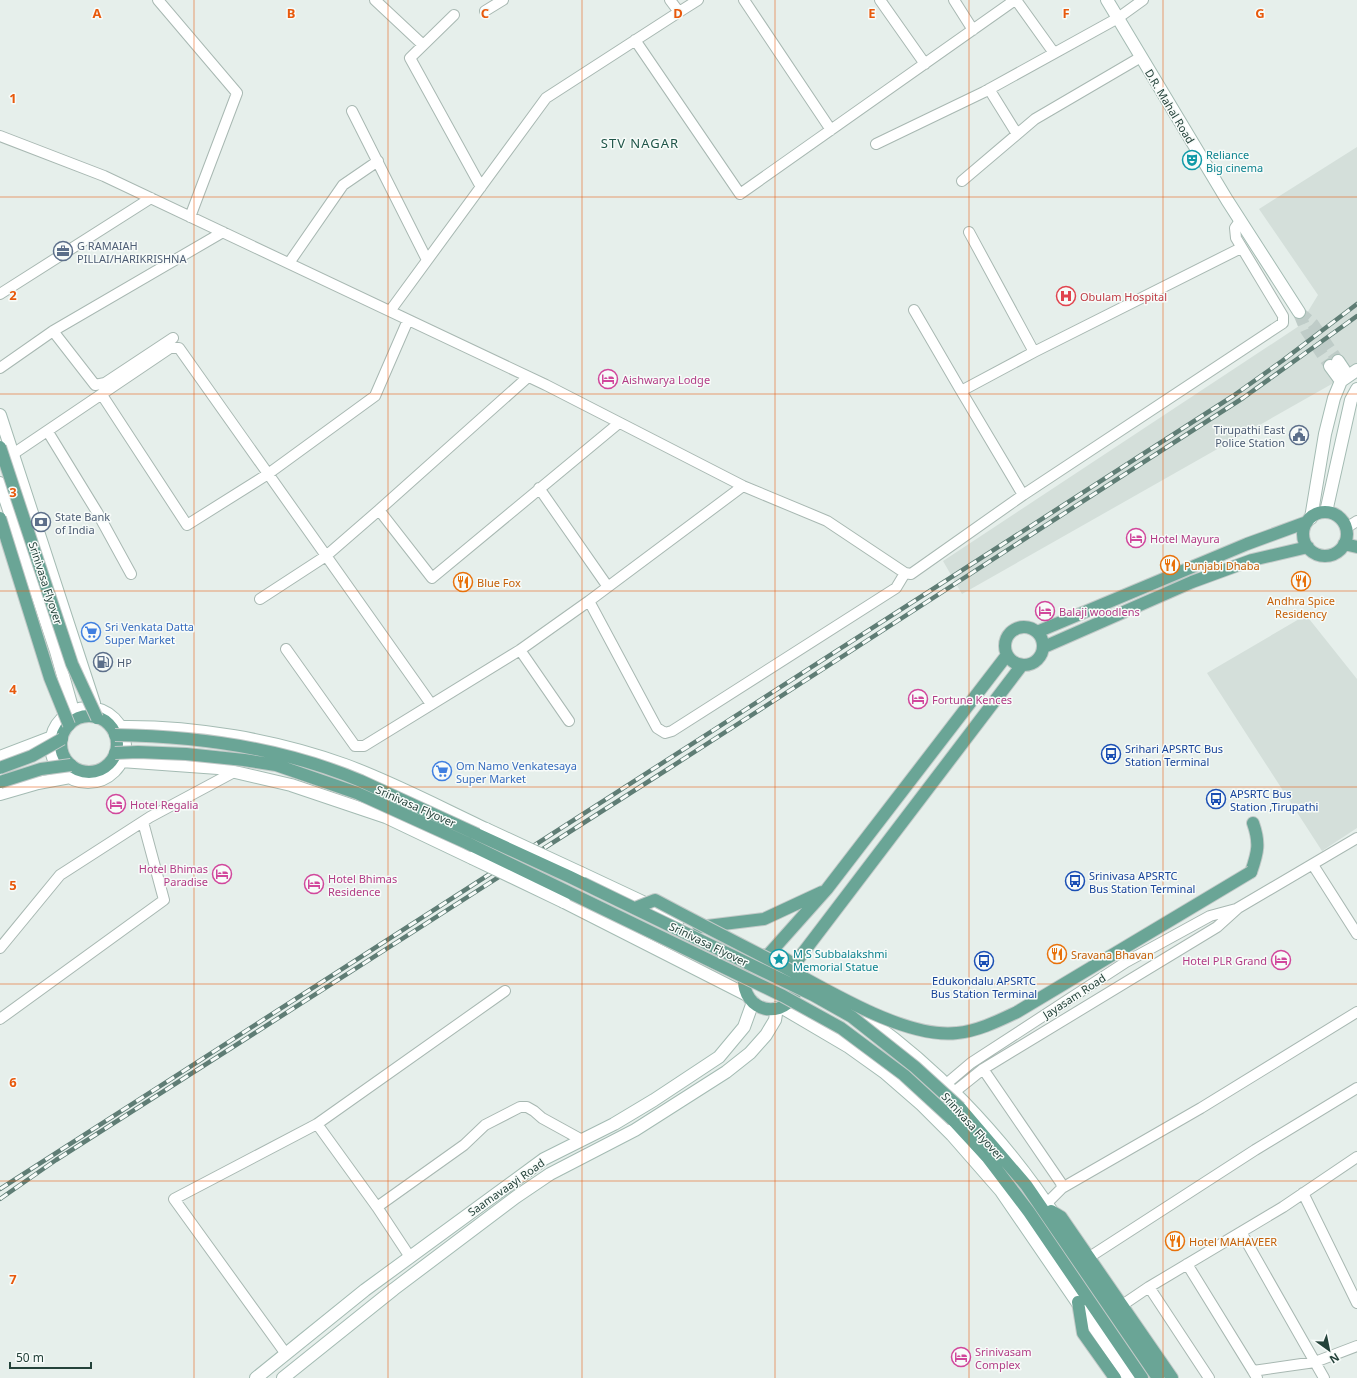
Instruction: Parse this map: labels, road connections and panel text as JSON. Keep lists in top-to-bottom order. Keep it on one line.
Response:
{"streets":{"main road":["Srinivasa Flyover"],"street":["D.R. Mahal Road","Jayasam Road","Saamavaayi Road"]},"districts":["STV NAGAR"],"places":{"theatre":["Reliance Big cinema"],"office":["G RAMAIAH PILLAI/HARIKRISHNA"],"hospital":["Obulam Hospital"],"hotel":["Aishwarya Lodge","Hotel Mayura","Balaji woodlens","Fortune Kences","Hotel Regalia","Hotel Bhimas Paradise","Hotel Bhimas Residence","Hotel PLR Grand","Srinivasam Complex"],"public building":["Tirupathi East Police Station"],"bank":["State Bank of India"],"restaurant":["Punjabi Dhaba","Andhra Spice Residency","Blue Fox","Sravana Bhavan","Hotel MAHAVEER"],"supermarket":["Sri Venkata Datta Super Market","Om Namo Venkatesaya Super Market"],"fuel station":["HP"],"bus stop":["Srihari APSRTC Bus Station Terminal","APSRTC Bus Station ,Tirupathi","Srinivasa APSRTC Bus Station Terminal","Edukondalu APSRTC Bus Station Terminal"],"place":["M S Subbalakshmi Memorial Statue"]},"scale_bar":"50 m","north":"bottom right","grid":{"columns":["A","B","C","D","E","F","G"],"rows":["1","2","3","4","5","6","7"]}}
